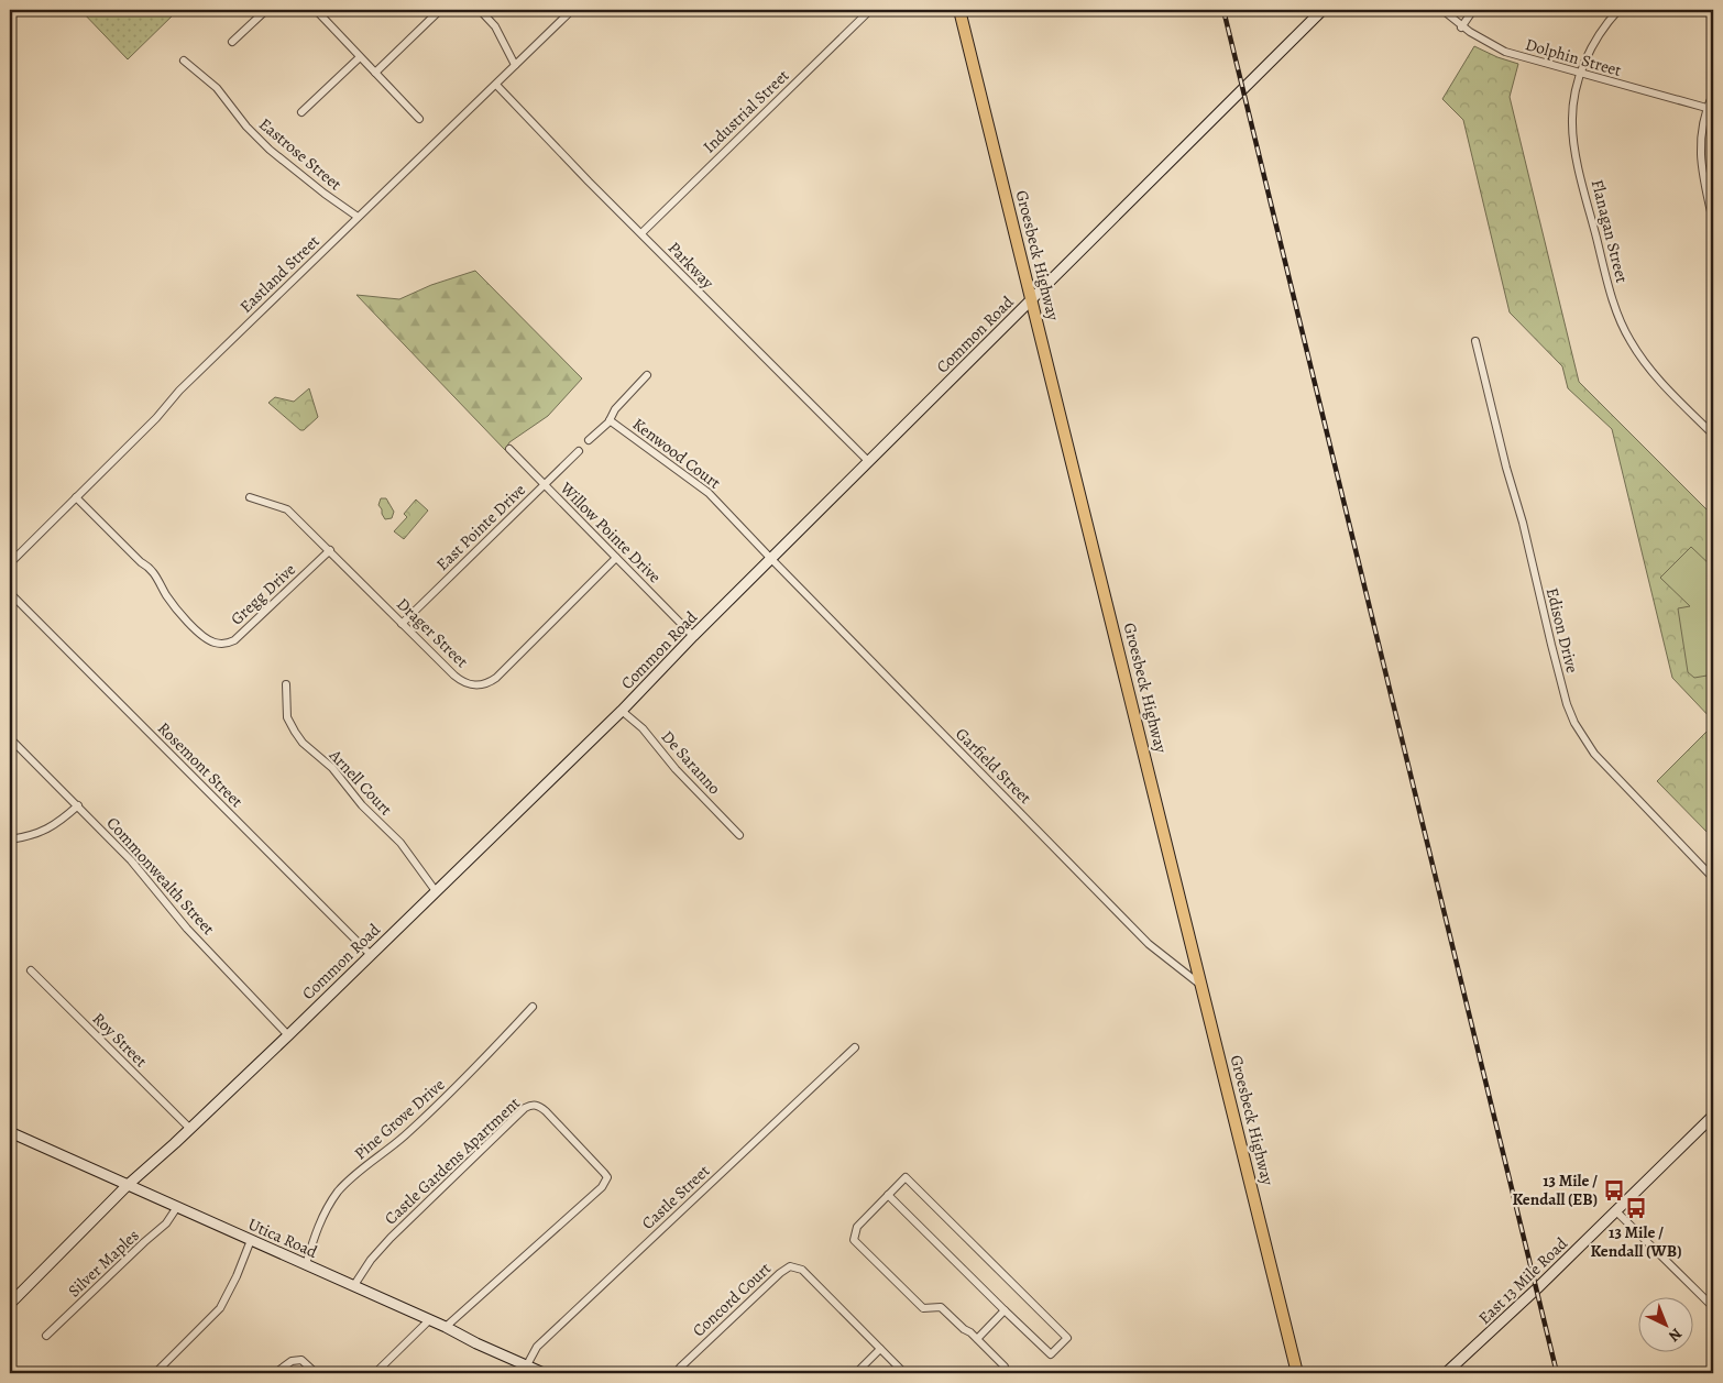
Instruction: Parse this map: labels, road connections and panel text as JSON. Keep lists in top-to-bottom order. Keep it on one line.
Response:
{"streets":{"main road":["Groesbeck Highway"],"street":["Dolphin Street","Industrial Street","Eastrose Street","Flanagan Street","Parkway","Eastland Street","Common Road","Kenwood Court","East Pointe Drive","Willow Pointe Drive","Gregg Drive","Edison Drive","Drager Street","De Saranno","Rosemont Street","Garfield Street","Arnell Court","Commonwealth Street","Roy Street","Pine Grove Drive","Castle Gardens Apartment","Castle Street","Utica Road","Silver Maples","East 13 Mile Road","Concord Court"]},"crossings":[["Dolphin Street","Flanagan Street"],["Industrial Street","Parkway"],["Eastrose Street","Eastland Street"],["Groesbeck Highway","Common Road"],["Groesbeck Highway","Garfield Street"],["Parkway","Eastland Street"],["Parkway","Common Road"],["Eastland Street","Gregg Drive"],["Common Road","Kenwood Court"],["Common Road","Willow Pointe Drive"],["Common Road","De Saranno"],["Common Road","Rosemont Street"],["Common Road","Garfield Street"],["Common Road","Arnell Court"],["Common Road","Commonwealth Street"],["Common Road","Roy Street"],["Common Road","Utica Road"],["Kenwood Court","Garfield Street"],["East Pointe Drive","Willow Pointe Drive"],["East Pointe Drive","Drager Street"],["Willow Pointe Drive","Drager Street"],["Gregg Drive","Drager Street"],["Pine Grove Drive","Utica Road"],["Castle Gardens Apartment","Utica Road"],["Castle Street","Utica Road"],["Utica Road","Silver Maples"]],"places":{"bus stop":["13 Mile / Kendall (EB)","13 Mile / Kendall (WB)"]},"north":"bottom right"}
